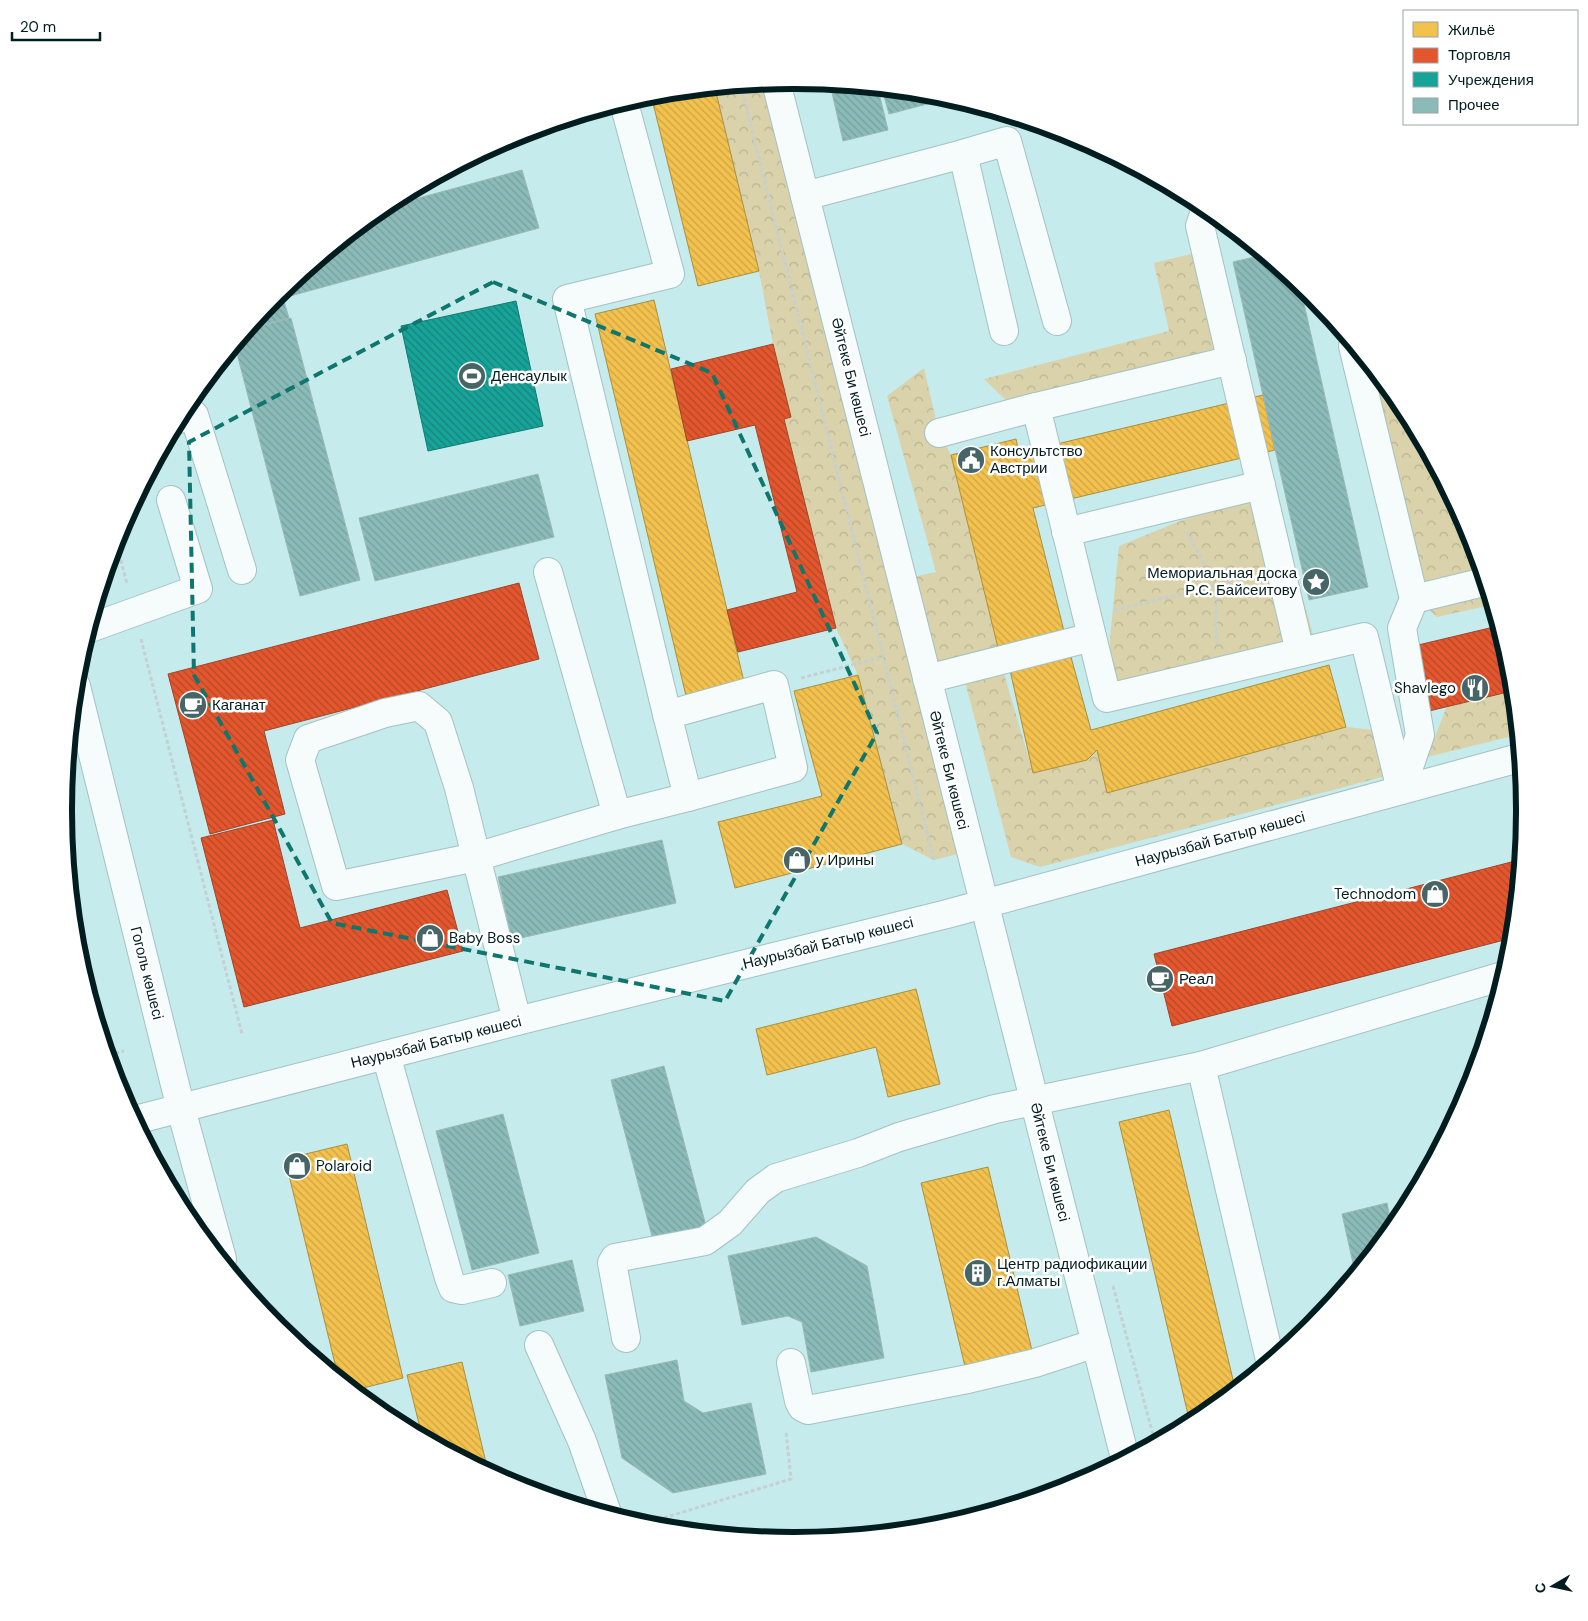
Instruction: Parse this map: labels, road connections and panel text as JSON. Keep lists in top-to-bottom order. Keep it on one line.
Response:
{"streets":{"main road":["Әйтеке Би көшесі","Наурызбай Батыр көшесі","Гоголь көшесі"]},"crossings":[["Әйтеке Би көшесі","Наурызбай Батыр көшесі"],["Наурызбай Батыр көшесі","Гоголь көшесі"]],"places":{"sports":["Денсаулык"],"public building":["Консультство Австрии"],"place":["Мемориальная доска Р.С. Байсеитову"],"restaurant":["Shavlego"],"cafe":["Каганат","Реал"],"shop":["у Ирины","Technodom","Baby Boss","Polaroid"],"building":["Центр радиофикации г.Алматы"]},"legend":["Жильё","Торговля","Учреждения","Прочее"],"scale_bar":"20 m","north":"left"}
